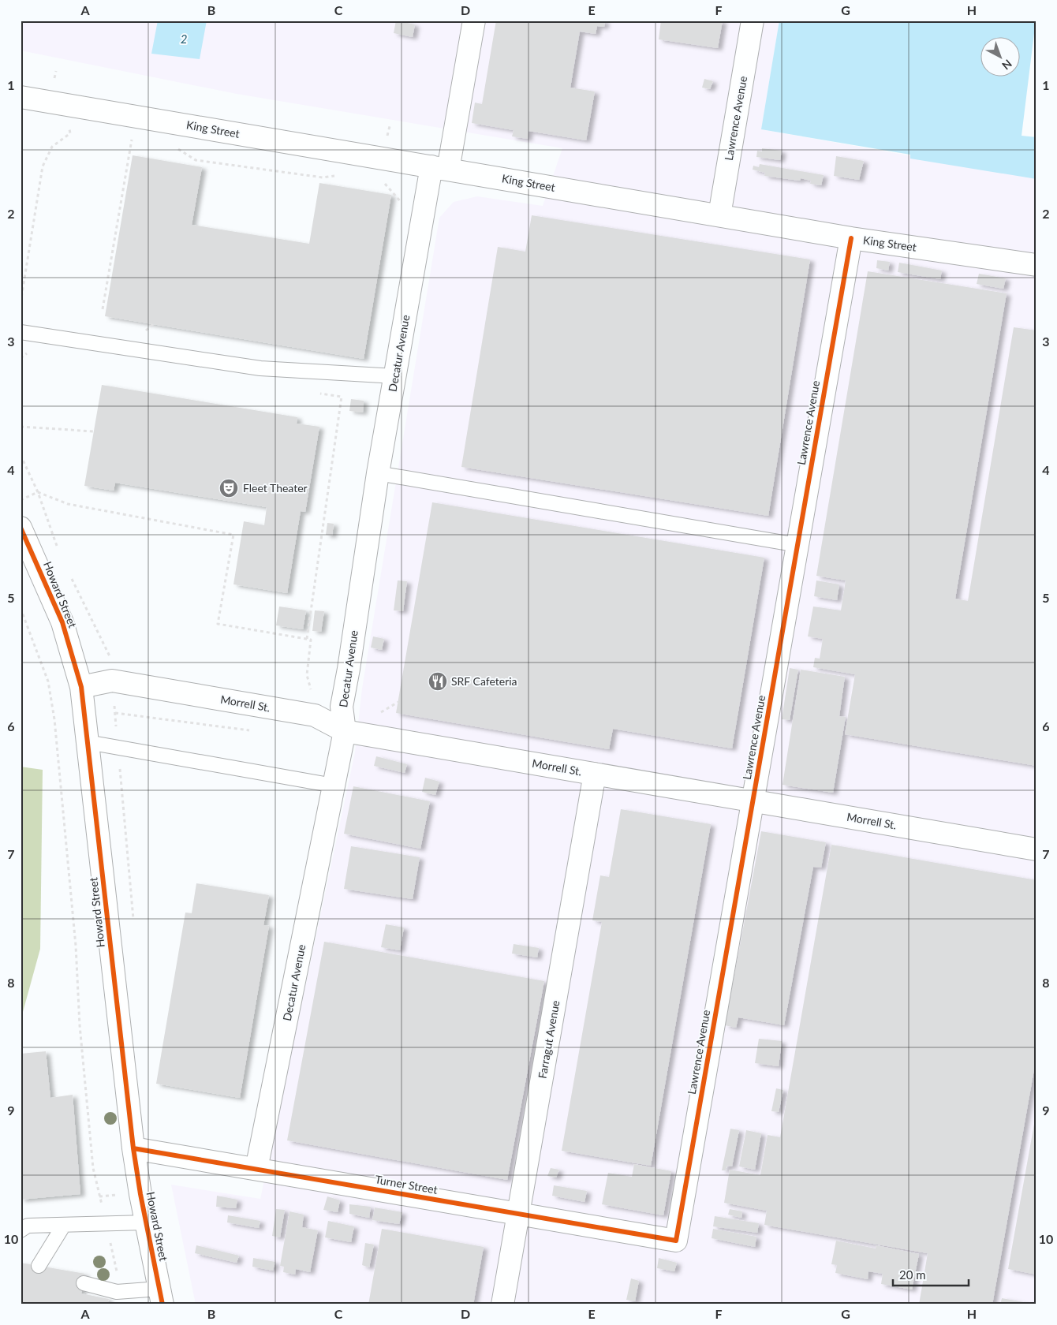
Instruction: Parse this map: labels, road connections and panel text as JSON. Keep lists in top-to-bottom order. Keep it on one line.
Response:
{"streets":{"street":["Lawrence Avenue","King Street","Decatur Avenue","Howard Street","Morrell St.","Farragut Avenue","Turner Street"]},"crossings":[["Lawrence Avenue","King Street"],["Lawrence Avenue","Morrell St."],["Lawrence Avenue","Turner Street"],["King Street","Decatur Avenue"],["Decatur Avenue","Morrell St."],["Decatur Avenue","Turner Street"],["Howard Street","Morrell St."],["Howard Street","Turner Street"],["Morrell St.","Farragut Avenue"],["Farragut Avenue","Turner Street"]],"water":["2"],"places":{"theatre":["Fleet Theater"],"restaurant":["SRF Cafeteria"]},"scale_bar":"20 m","north":"bottom right","grid":{"columns":["A","B","C","D","E","F","G","H"],"rows":["1","2","3","4","5","6","7","8","9","10"]}}
